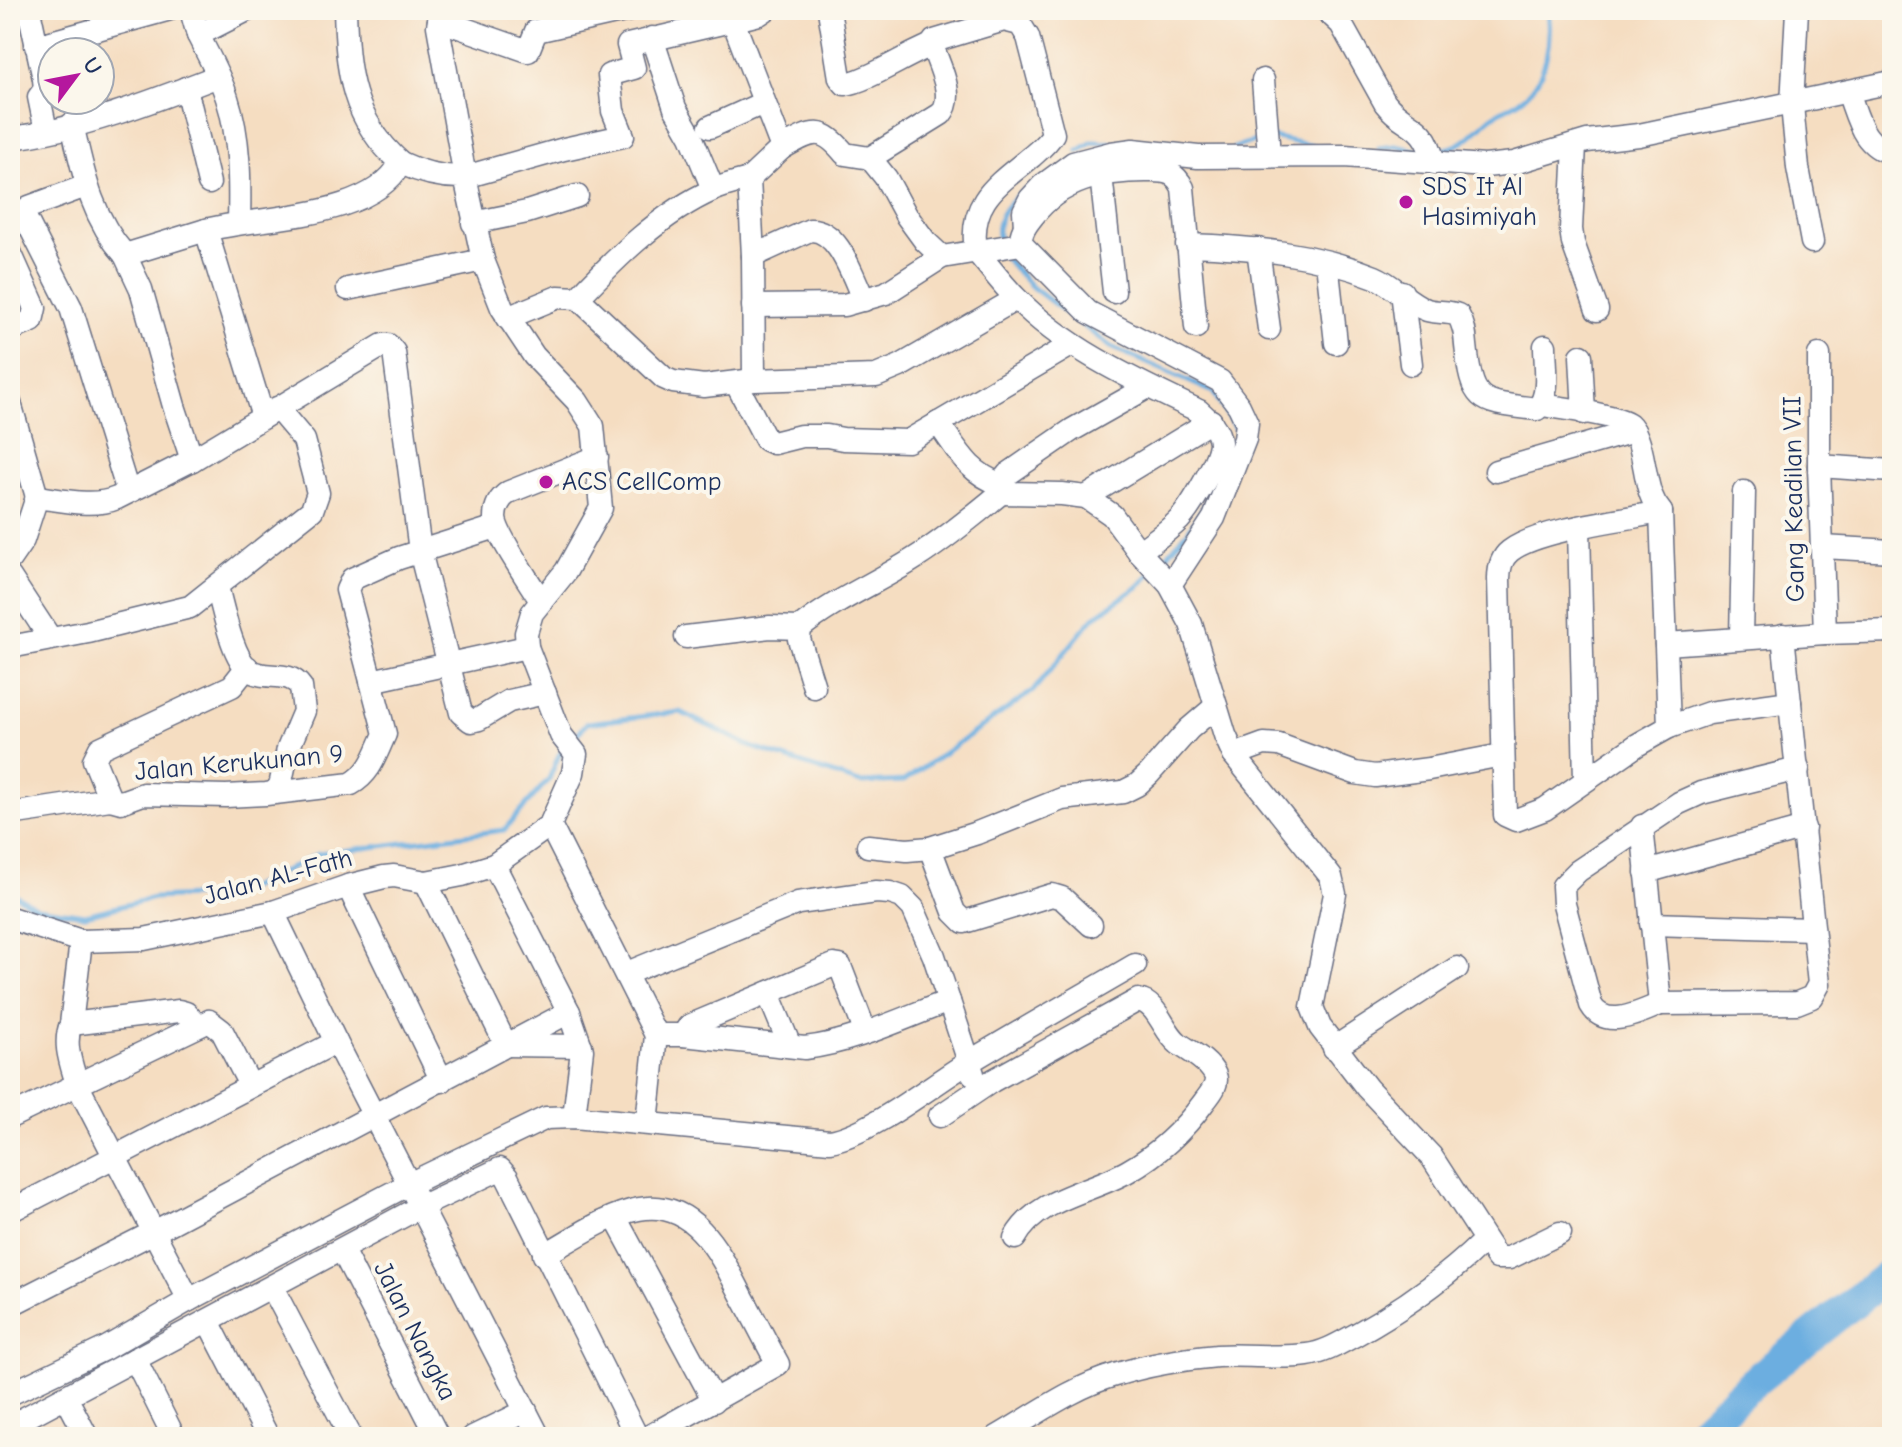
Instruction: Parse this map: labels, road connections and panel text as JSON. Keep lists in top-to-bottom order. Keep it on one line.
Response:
{"streets":{"street":["Gang Keadilan VII","Jalan Kerukunan 9","Jalan AL-Fath","Jalan Nangka"]},"places":["SDS It Al Hasimiyah","ACS CellComp"],"north":"top right"}
